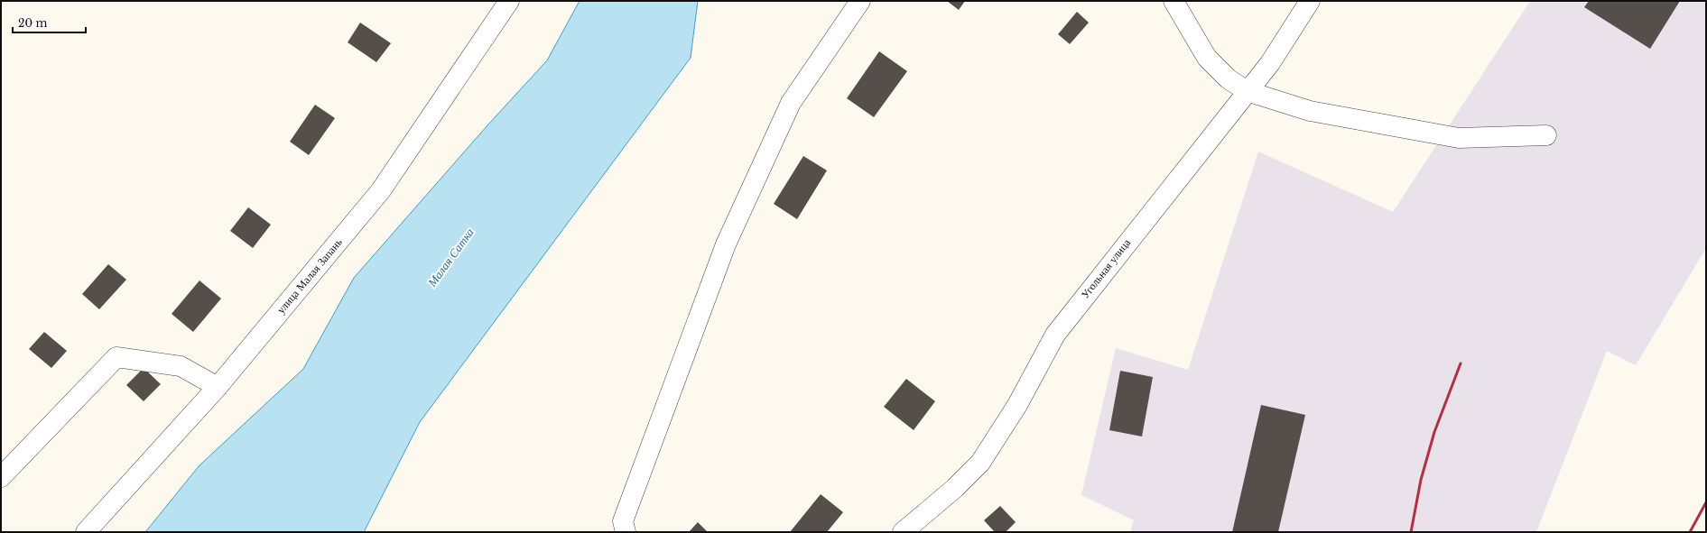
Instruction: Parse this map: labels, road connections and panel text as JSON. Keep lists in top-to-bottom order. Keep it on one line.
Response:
{"streets":{"street":["Угольная улица","улица Малая Запань"]},"water":["Малая Сатка"],"scale_bar":"20 m"}
